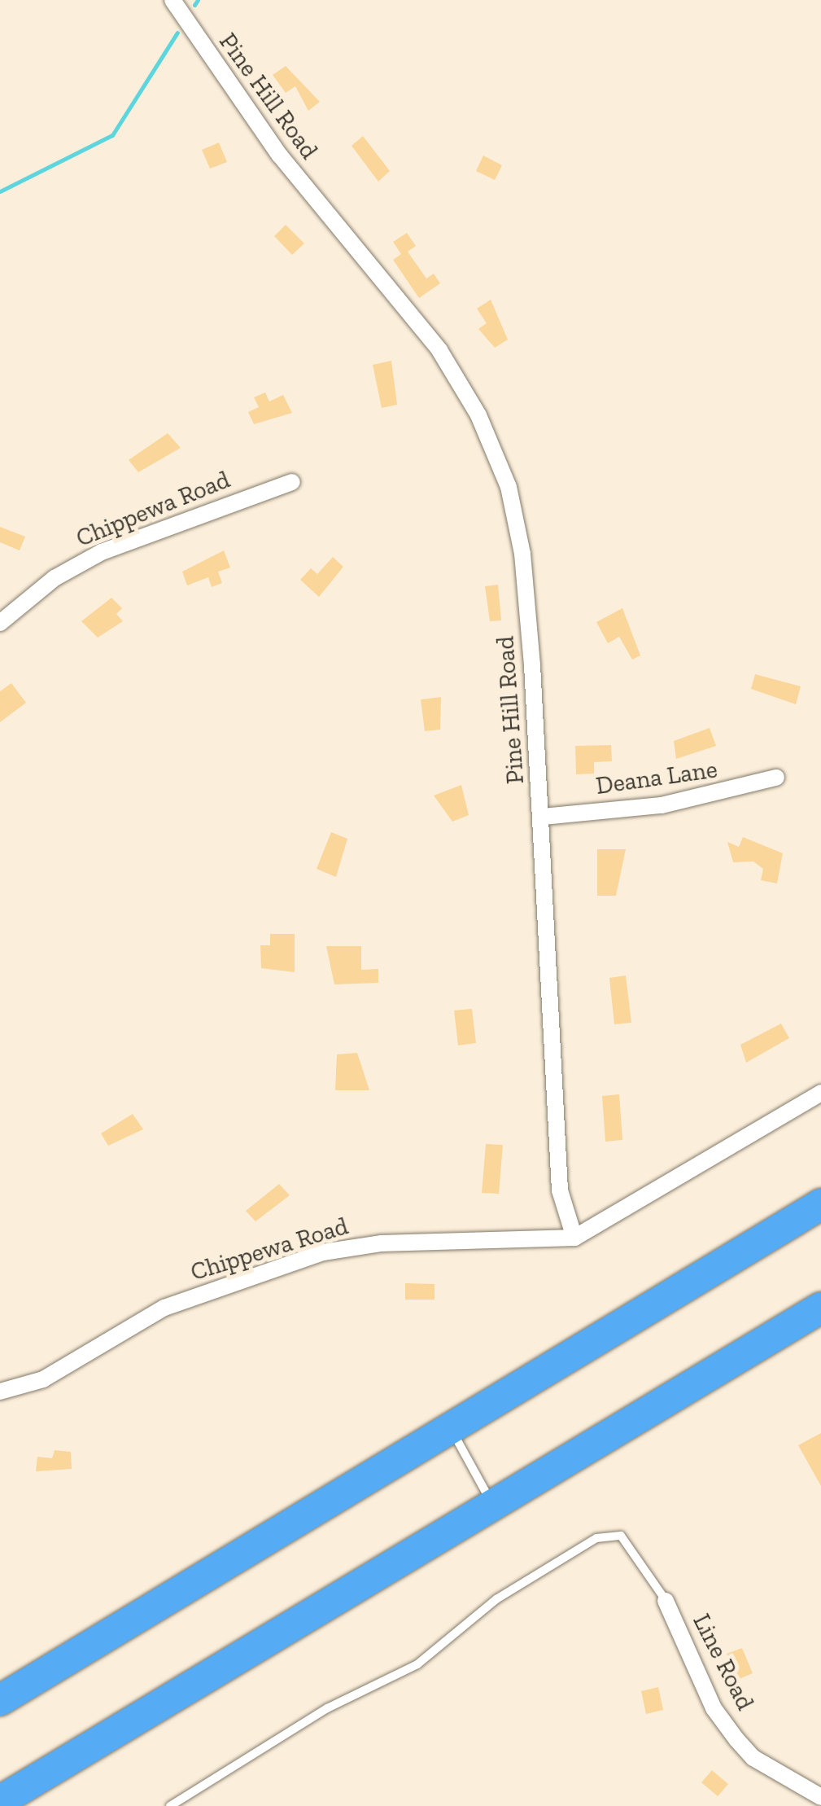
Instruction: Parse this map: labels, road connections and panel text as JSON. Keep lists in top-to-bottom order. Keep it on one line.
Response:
{"streets":{"street":["Pine Hill Road","Chippewa Road","Deana Lane","Line Road"]},"crossings":[["Pine Hill Road","Chippewa Road"],["Pine Hill Road","Deana Lane"]]}
